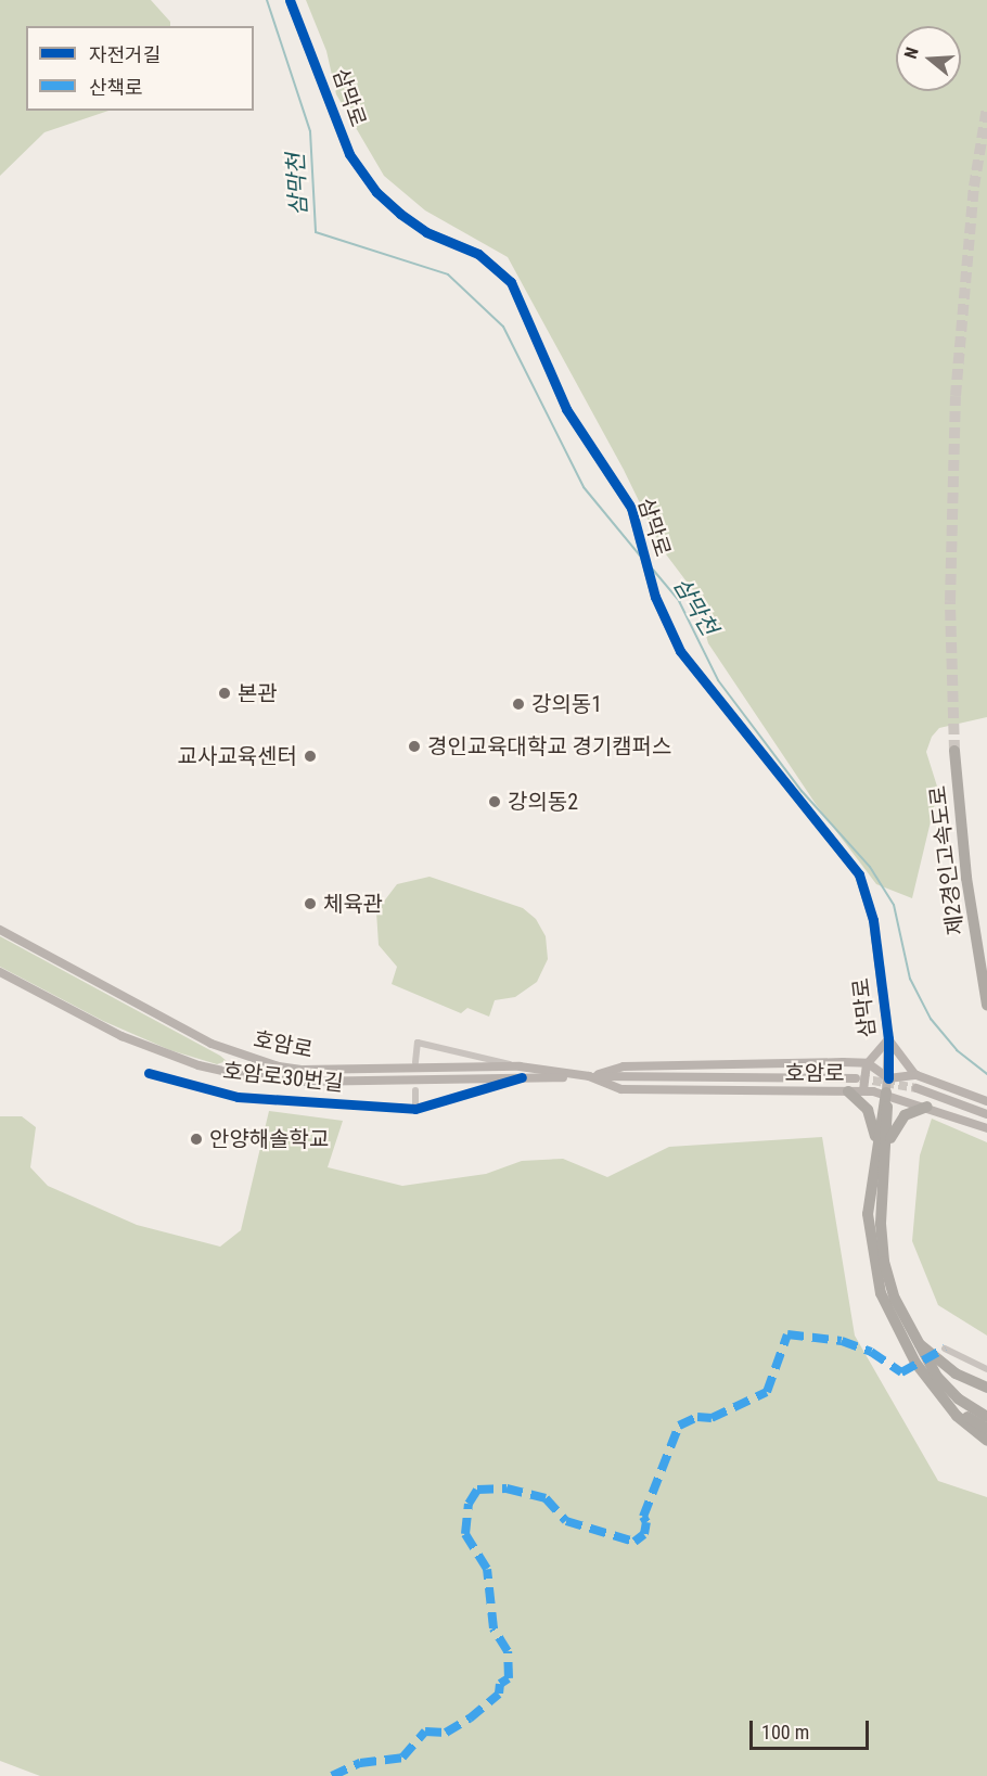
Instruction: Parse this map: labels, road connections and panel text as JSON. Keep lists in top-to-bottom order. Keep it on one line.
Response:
{"streets":{"highway":["제2경인고속도로"],"main road":["삼막로","호암로"],"street":["호암로30번길"]},"crossings":[["삼막로","호암로"]],"water":["삼막천"],"places":["본관","강의동1","경인교육대학교 경기캠퍼스","교사교육센터","강의동2","체육관","안양해솔학교"],"legend":["자전거길","산책로"],"scale_bar":"100 m","north":"left"}
